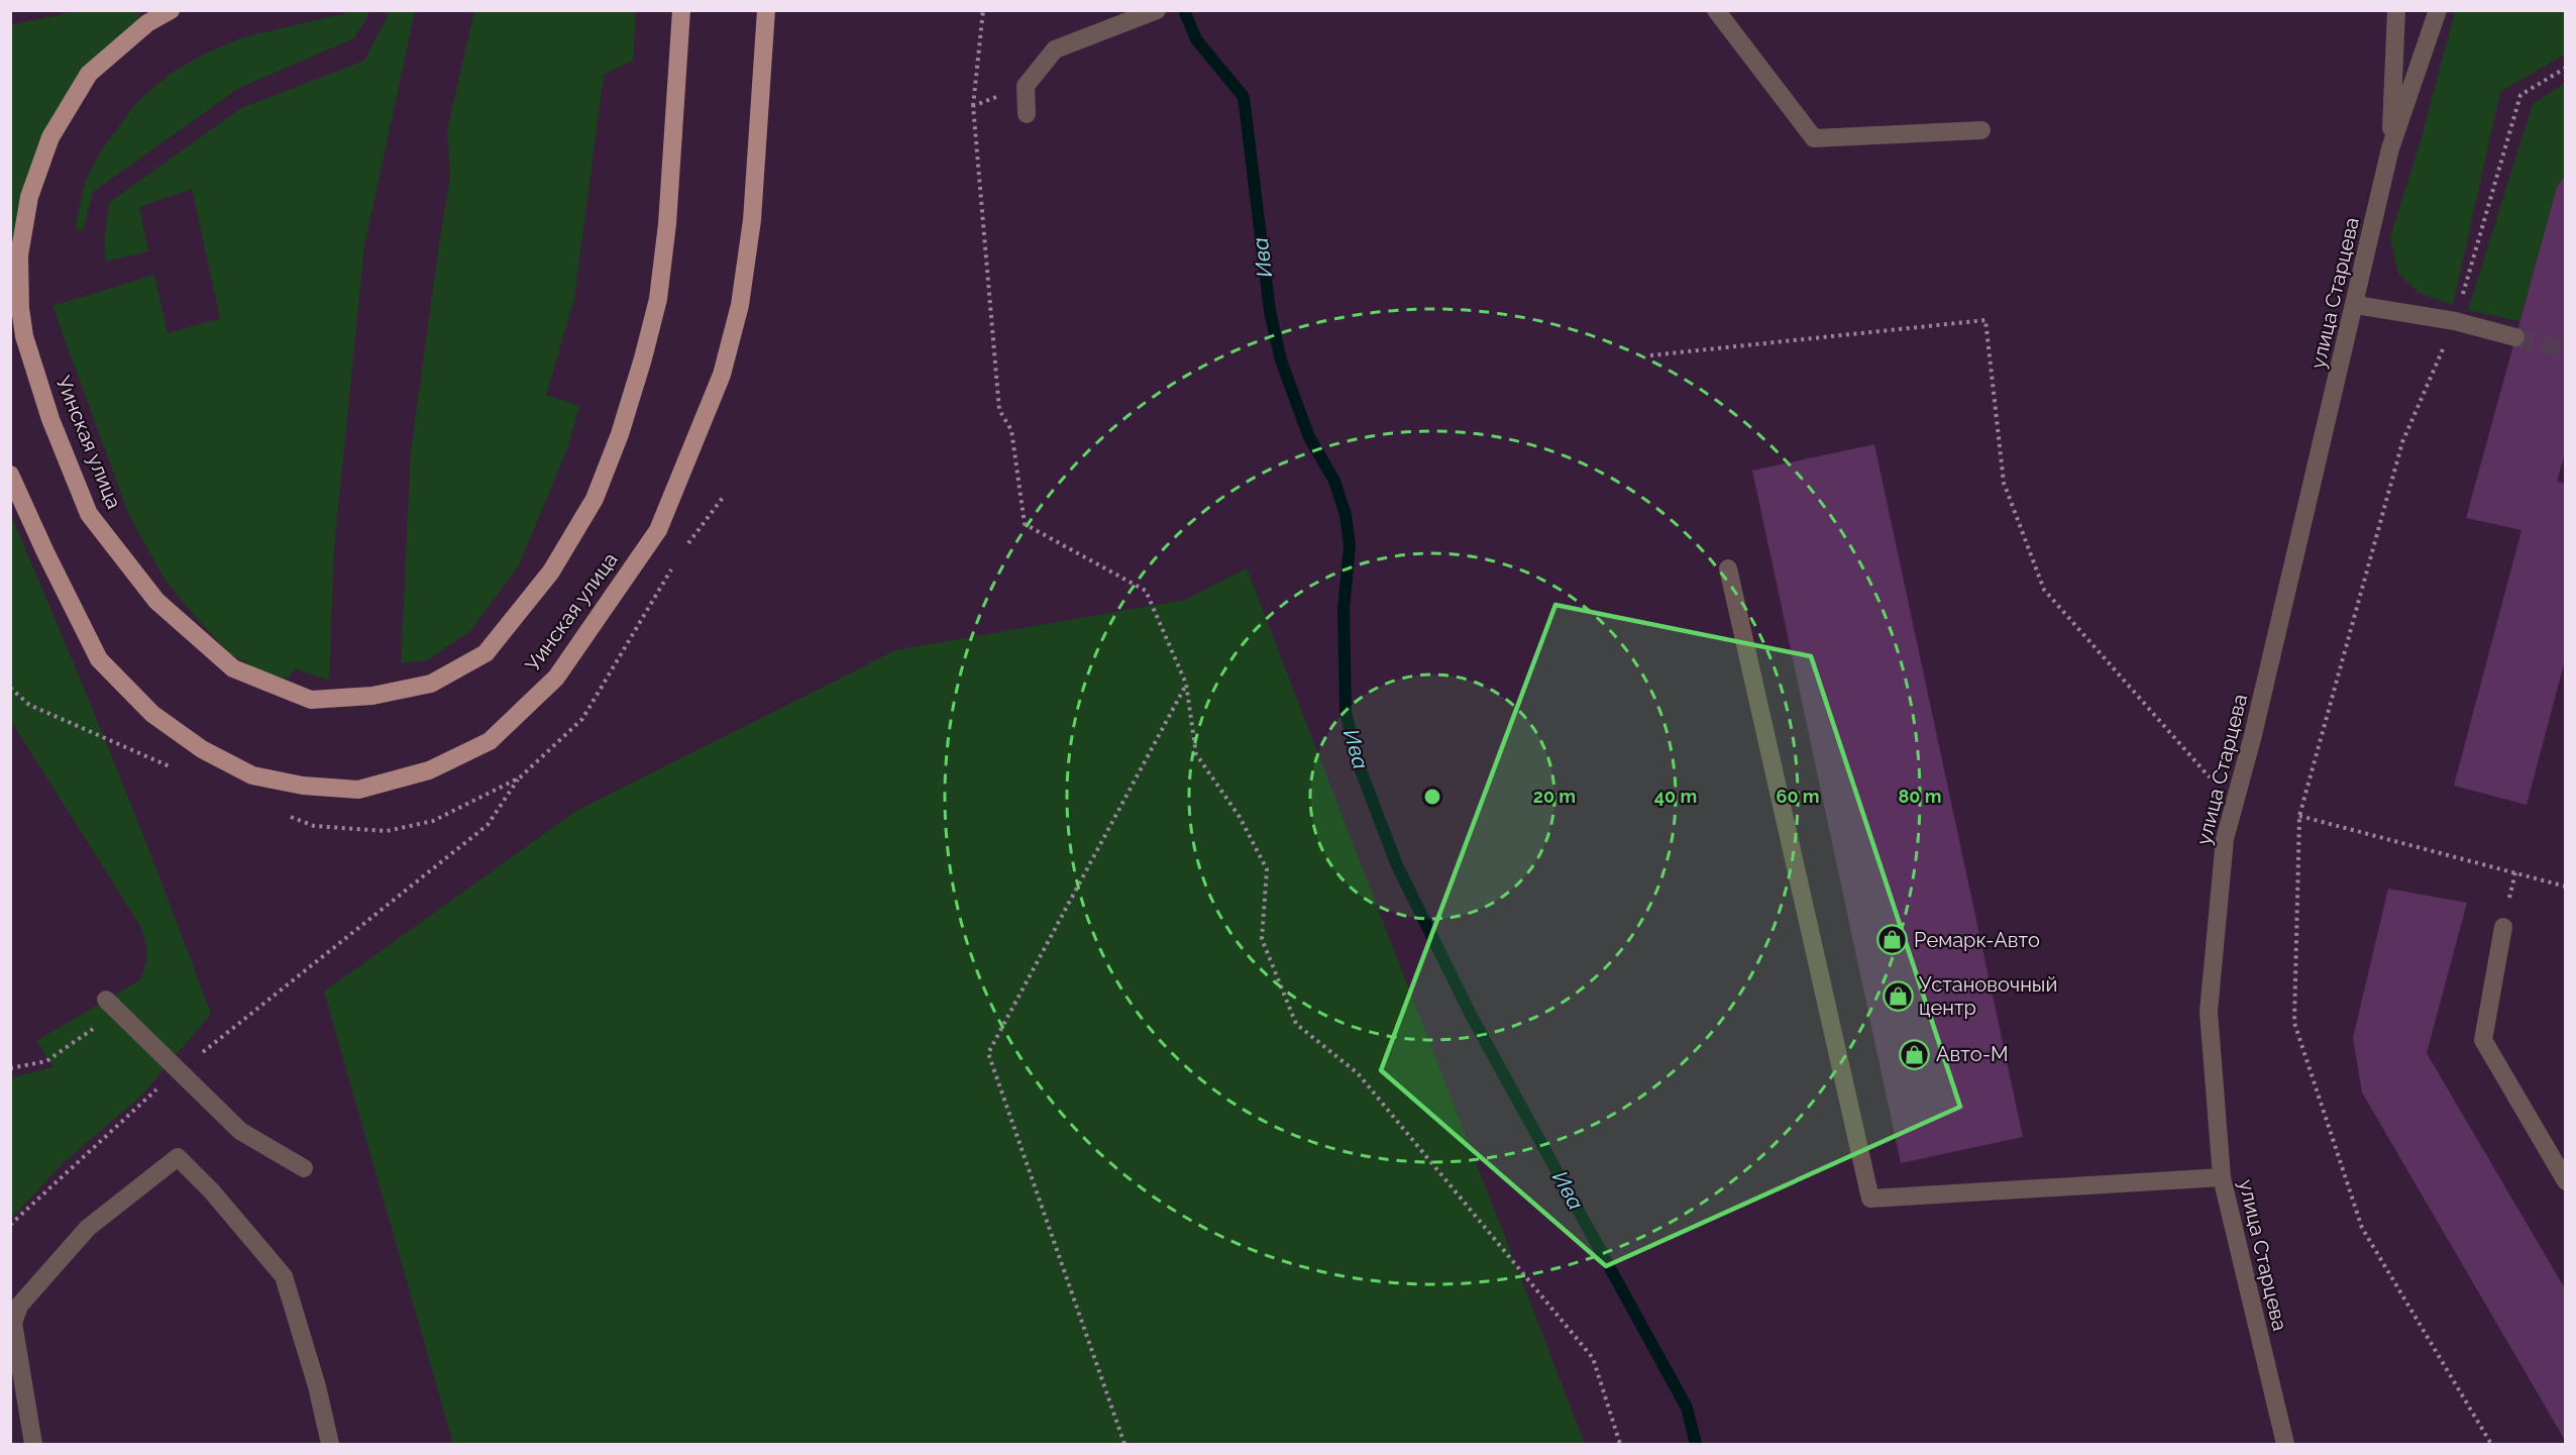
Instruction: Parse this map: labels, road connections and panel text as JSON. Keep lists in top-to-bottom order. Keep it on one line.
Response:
{"streets":{"main road":["Уинская улица"],"street":["улица Старцева"]},"water":["Ива"],"places":{"shop":["Ремарк-Авто","Установочный центр","Авто-М"]},"rings":["20 m","40 m","60 m","80 m"]}
